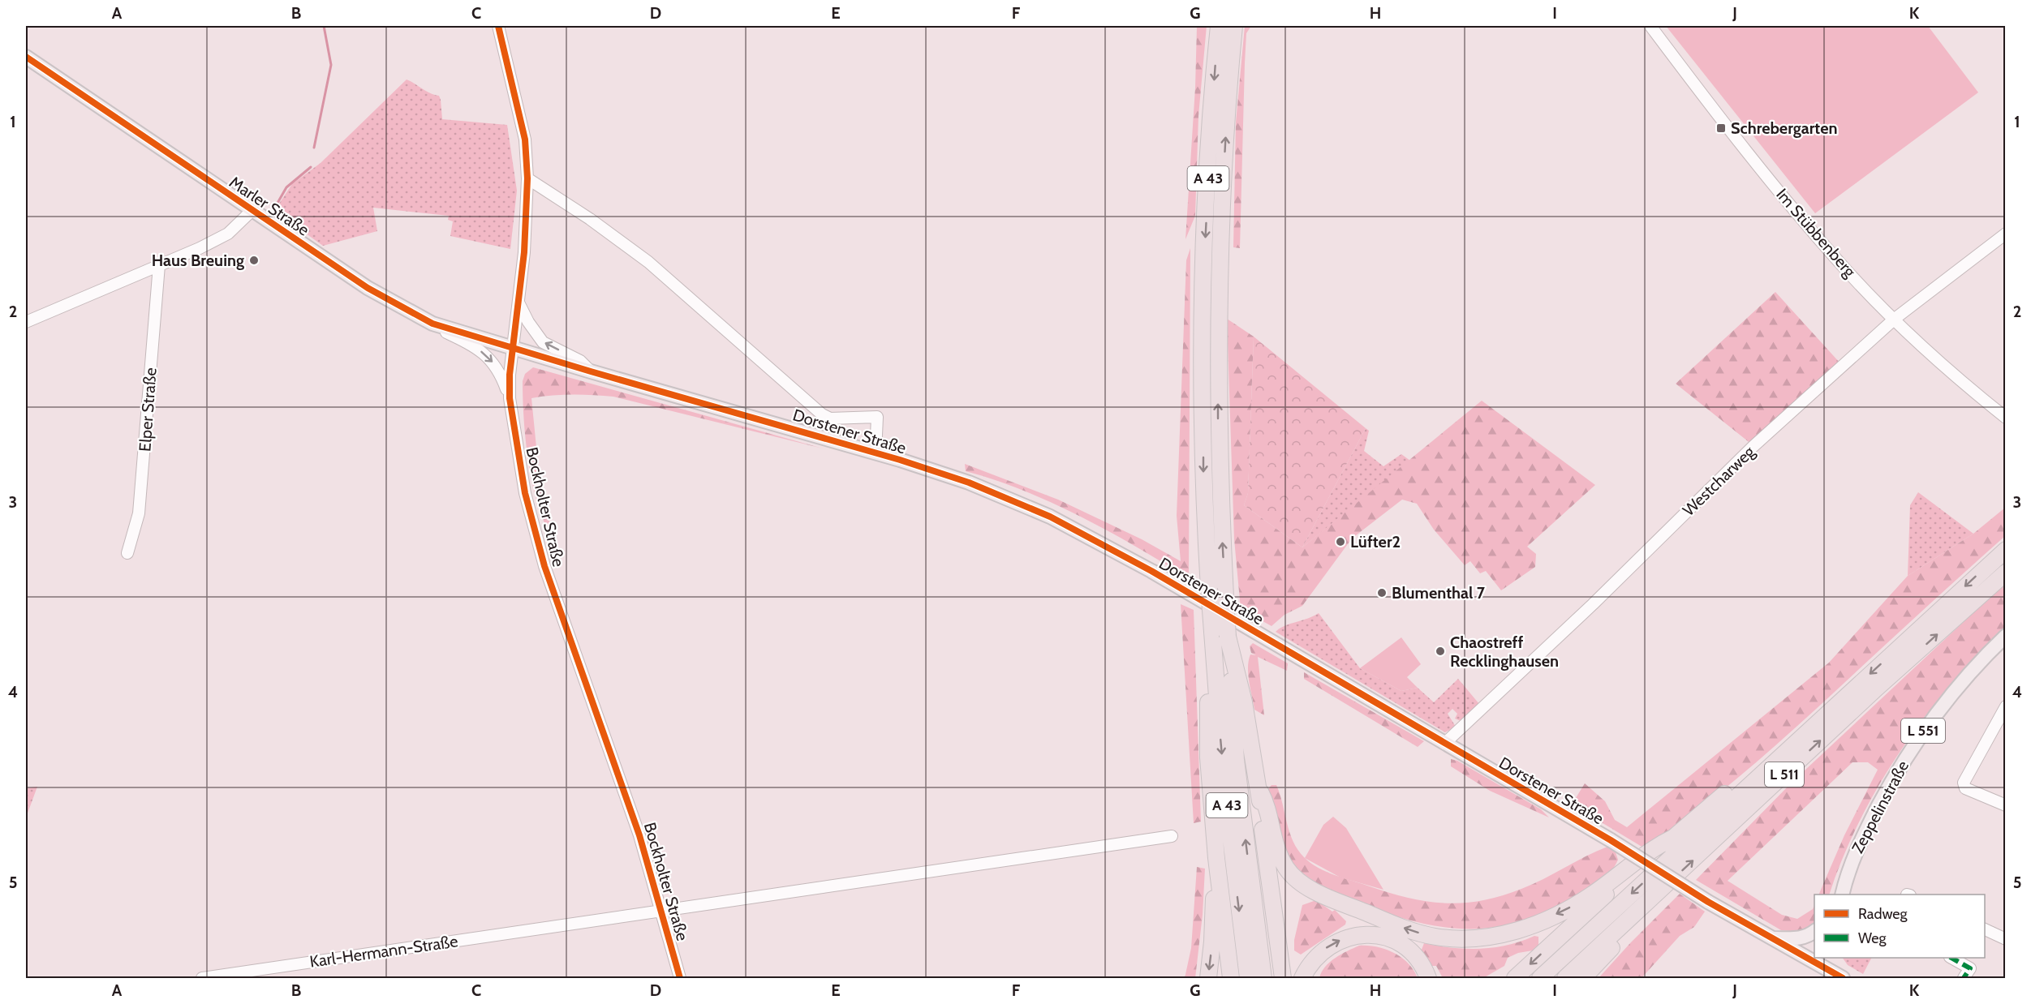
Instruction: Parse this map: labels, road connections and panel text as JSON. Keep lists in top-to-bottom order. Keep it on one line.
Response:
{"streets":{"highway":["A 43","L 511"],"main road":["Marler Straße","Dorstener Straße","L 551","Zeppelinstraße"],"street":["Im Stübbenberg","Elper Straße","Westcharweg","Bockholter Straße","Karl-Hermann-Straße"]},"crossings":[["Marler Straße","Dorstener Straße"],["Marler Straße","Bockholter Straße"],["Im Stübbenberg","Westcharweg"],["Dorstener Straße","Westcharweg"],["Dorstener Straße","Bockholter Straße"],["Bockholter Straße","Karl-Hermann-Straße"]],"places":{"transit":["Schrebergarten"],"other":["Haus Breuing","Lüfter2","Blumenthal 7","Chaostreff Recklinghausen"]},"legend":["Radweg","Weg"],"grid":{"columns":["A","B","C","D","E","F","G","H","I","J","K"],"rows":["1","2","3","4","5"]}}
